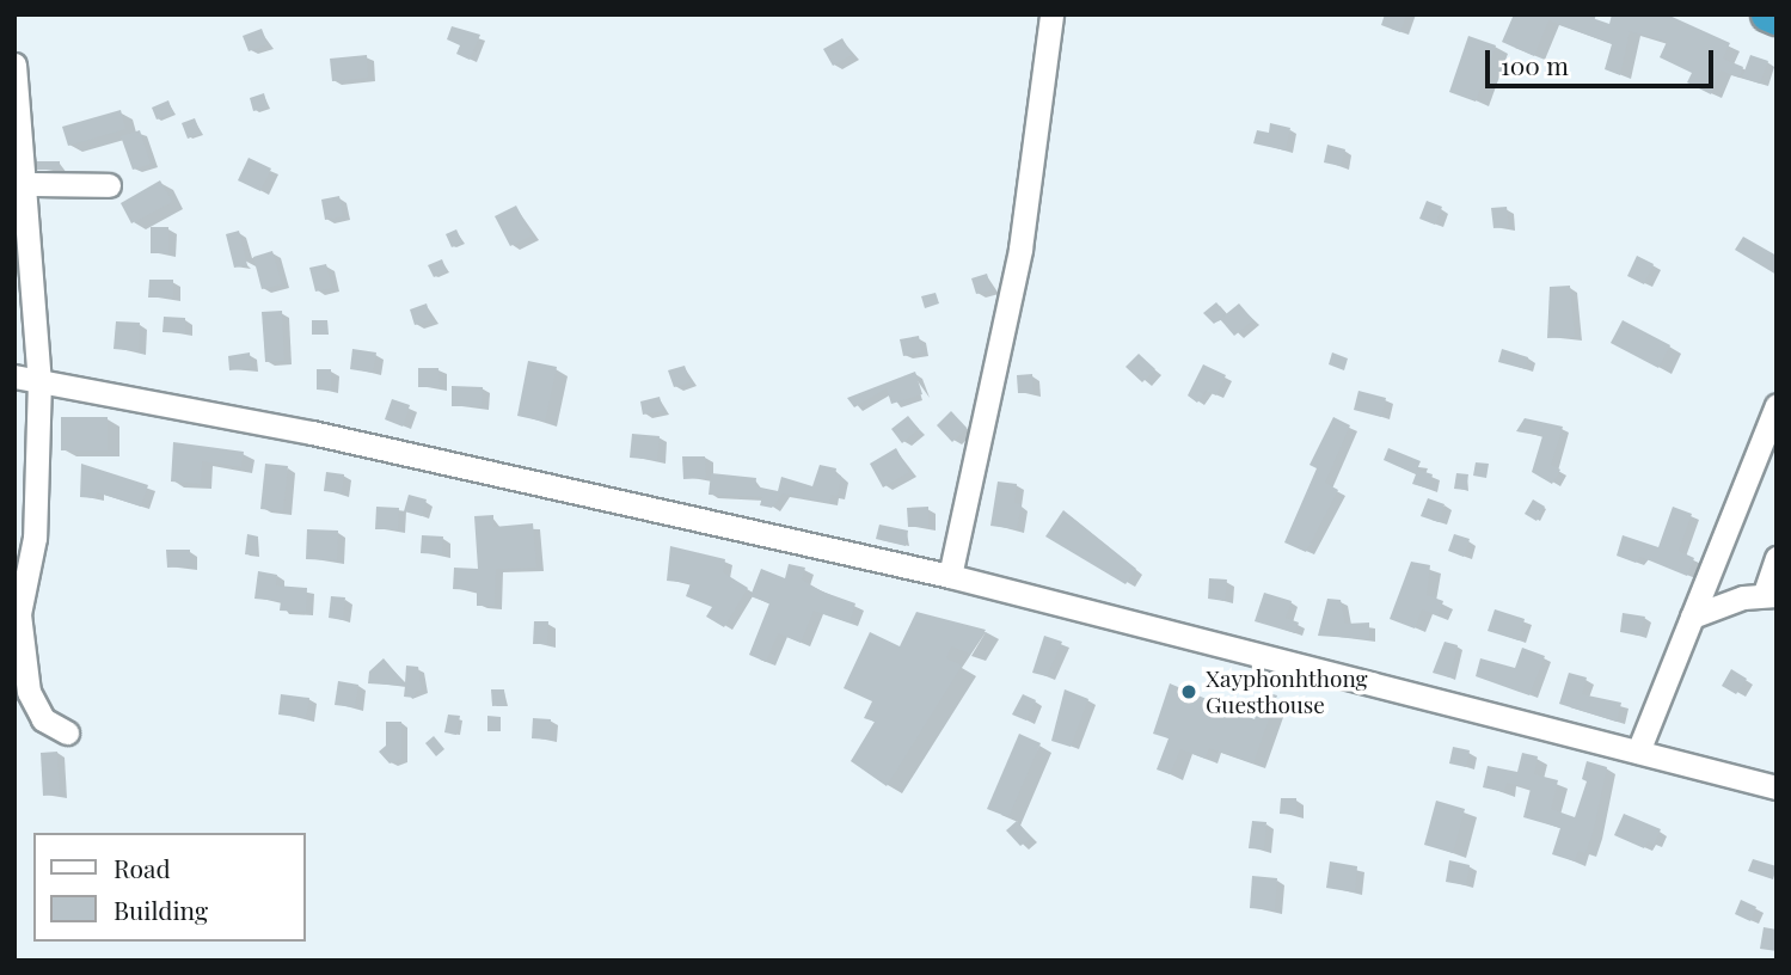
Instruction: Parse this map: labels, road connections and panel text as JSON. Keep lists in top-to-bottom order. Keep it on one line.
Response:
{"places":["Xayphonhthong Guesthouse"],"legend":["Road","Building"],"scale_bar":"100 m"}
